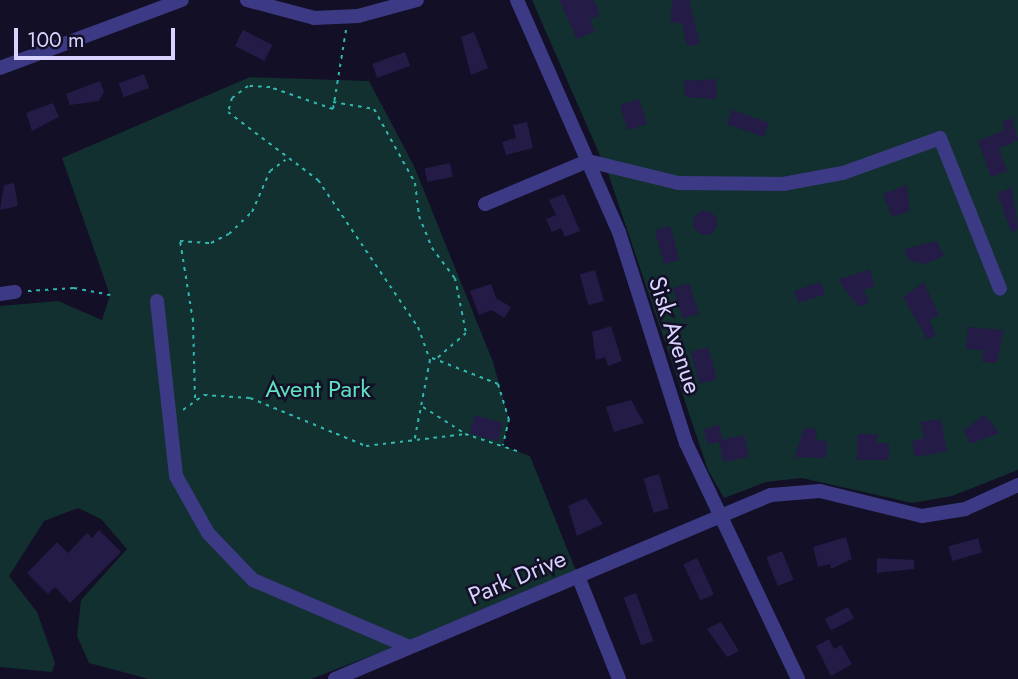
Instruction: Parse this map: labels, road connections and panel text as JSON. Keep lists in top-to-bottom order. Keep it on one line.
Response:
{"streets":{"street":["Sisk Avenue","Park Drive"]},"crossings":[["Sisk Avenue","Park Drive"]],"parks":["Avent Park"],"scale_bar":"100 m"}
